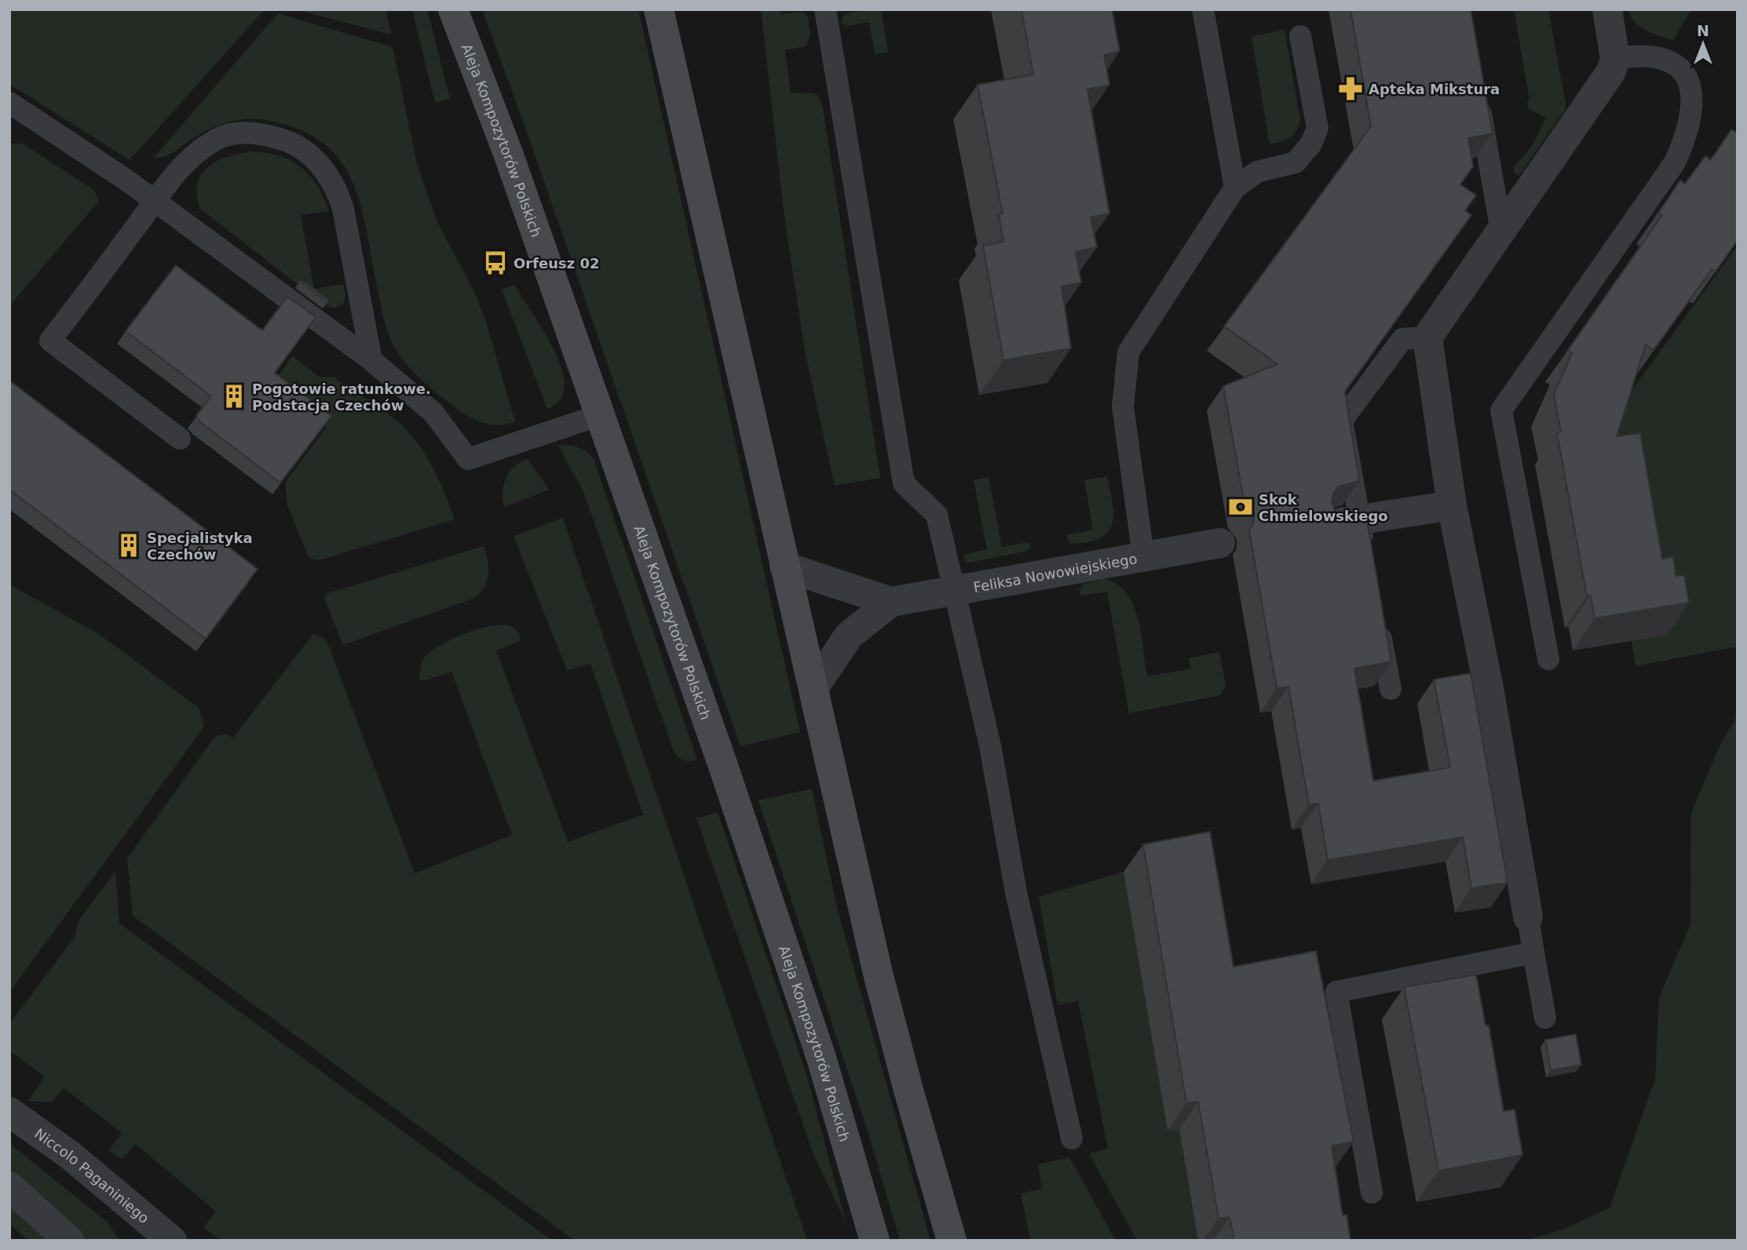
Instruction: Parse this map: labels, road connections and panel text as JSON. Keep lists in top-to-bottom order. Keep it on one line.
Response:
{"streets":{"street":["Aleja Kompozytorów Polskich","Feliksa Nowowiejskiego","Niccolo Paganiniego"]},"places":{"pharmacy":["Apteka Mikstura"],"bus stop":["Orfeusz 02"],"building":["Pogotowie ratunkowe. Podstacja Czechów","Specjalistyka Czechów"],"bank":["Skok Chmielowskiego"]},"north":"top"}
